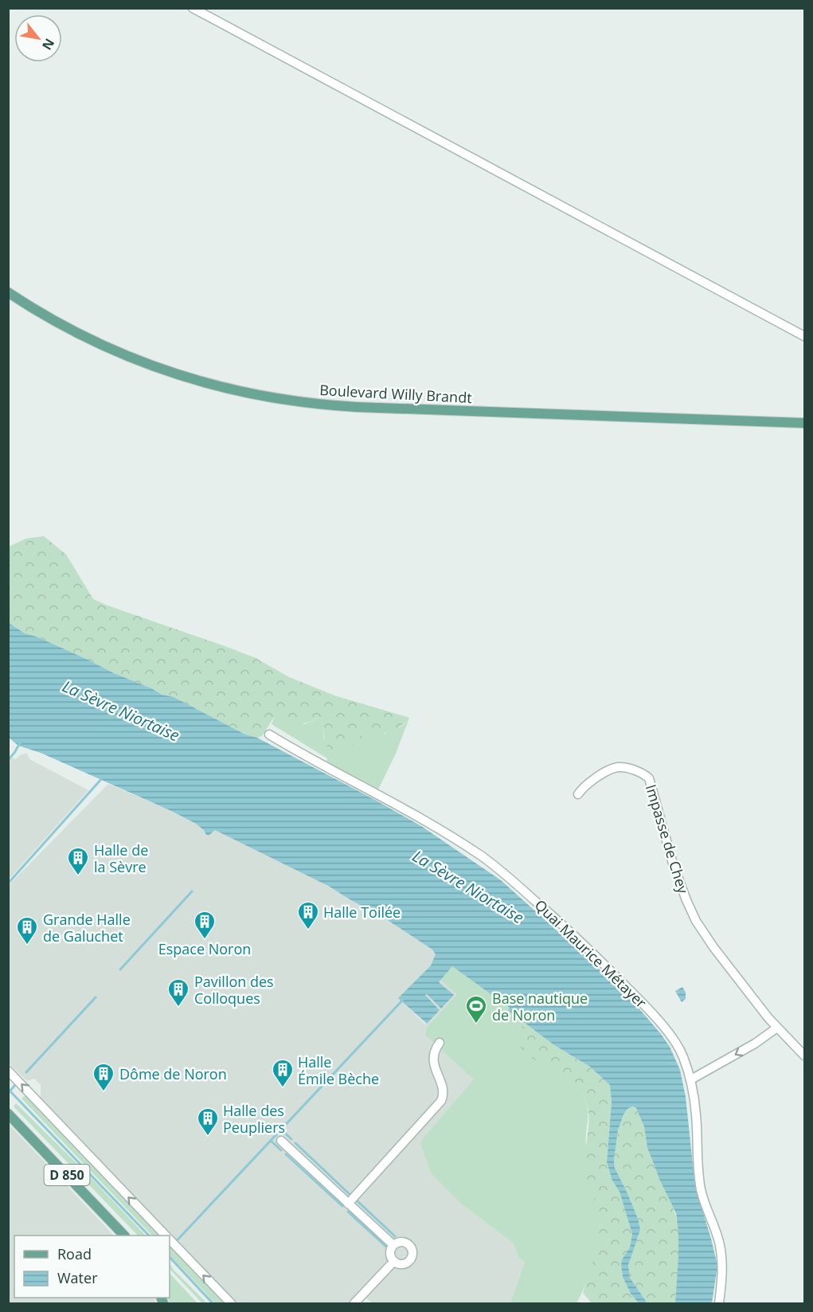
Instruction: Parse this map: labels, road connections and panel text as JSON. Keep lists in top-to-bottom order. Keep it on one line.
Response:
{"streets":{"main road":["Boulevard Willy Brandt","D 850"],"street":["Impasse de Chey","Quai Maurice Métayer"]},"water":["La Sèvre Niortaise"],"places":{"building":["Halle de la Sèvre","Halle Toilée","Espace Noron","Grande Halle de Galuchet","Pavillon des Colloques","Halle Émile Bèche","Dôme de Noron","Halle des Peupliers"],"sports":["Base nautique de Noron"]},"legend":["Road","Water"],"north":"bottom right"}
